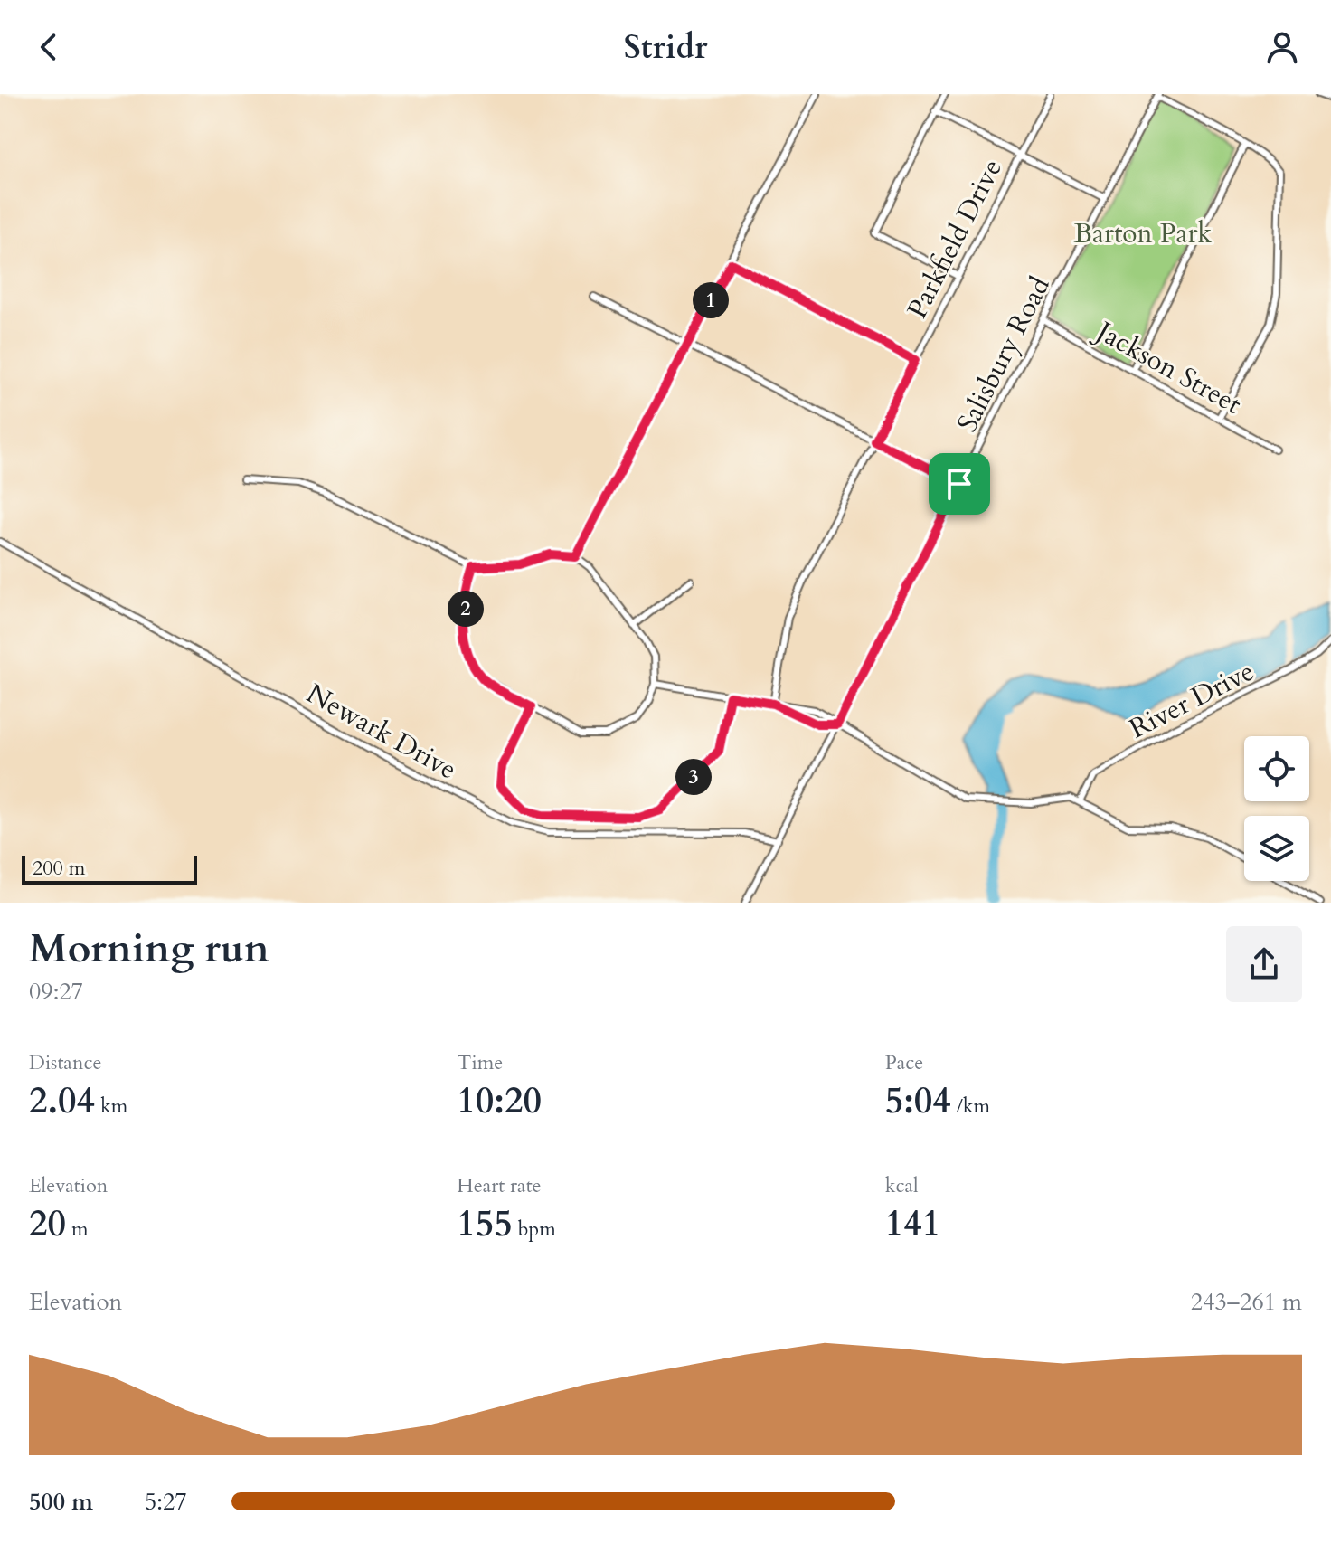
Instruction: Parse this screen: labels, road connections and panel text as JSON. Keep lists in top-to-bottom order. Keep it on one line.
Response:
{"streets":{"street":["Parkfield Drive","Salisbury Road","Jackson Street","River Drive","Newark Drive"]},"crossings":[["Salisbury Road","Jackson Street"],["Salisbury Road","Newark Drive"]],"parks":["Barton Park"],"scale_bar":"200 m","page":{"header":"Stridr","pins":["1","2","3"],"scale":"200 m","heading":["Morning run","09:27"],"stats":[["Distance","2.04 km"],["Time","10:20"],["Pace","5:04 /km"],["Elevation","20 m"],["Heart rate","155 bpm"],["kcal","141"]],"chart":["Elevation","243–261 m"],"list":[{"name":"500 m","note":"5:27"}]}}
